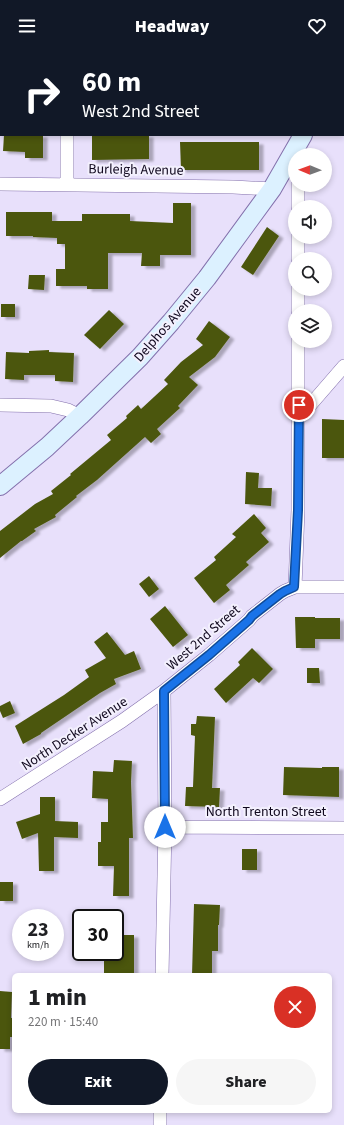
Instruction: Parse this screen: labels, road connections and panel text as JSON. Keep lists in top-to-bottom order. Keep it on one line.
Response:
{"streets":{"street":["Burleigh Avenue","Delphos Avenue","West 2nd Street","North Decker Avenue","North Trenton Street"]},"crossings":[["Burleigh Avenue","Delphos Avenue"],["West 2nd Street","North Decker Avenue"],["West 2nd Street","North Trenton Street"]],"north":"left","page":{"header":"Headway","turn":["60 m","West 2nd Street"],"speed":"23 km/h","limit":"30","heading":["1 min","220 m · 15:40"],"buttons":["Exit","Share"]}}
